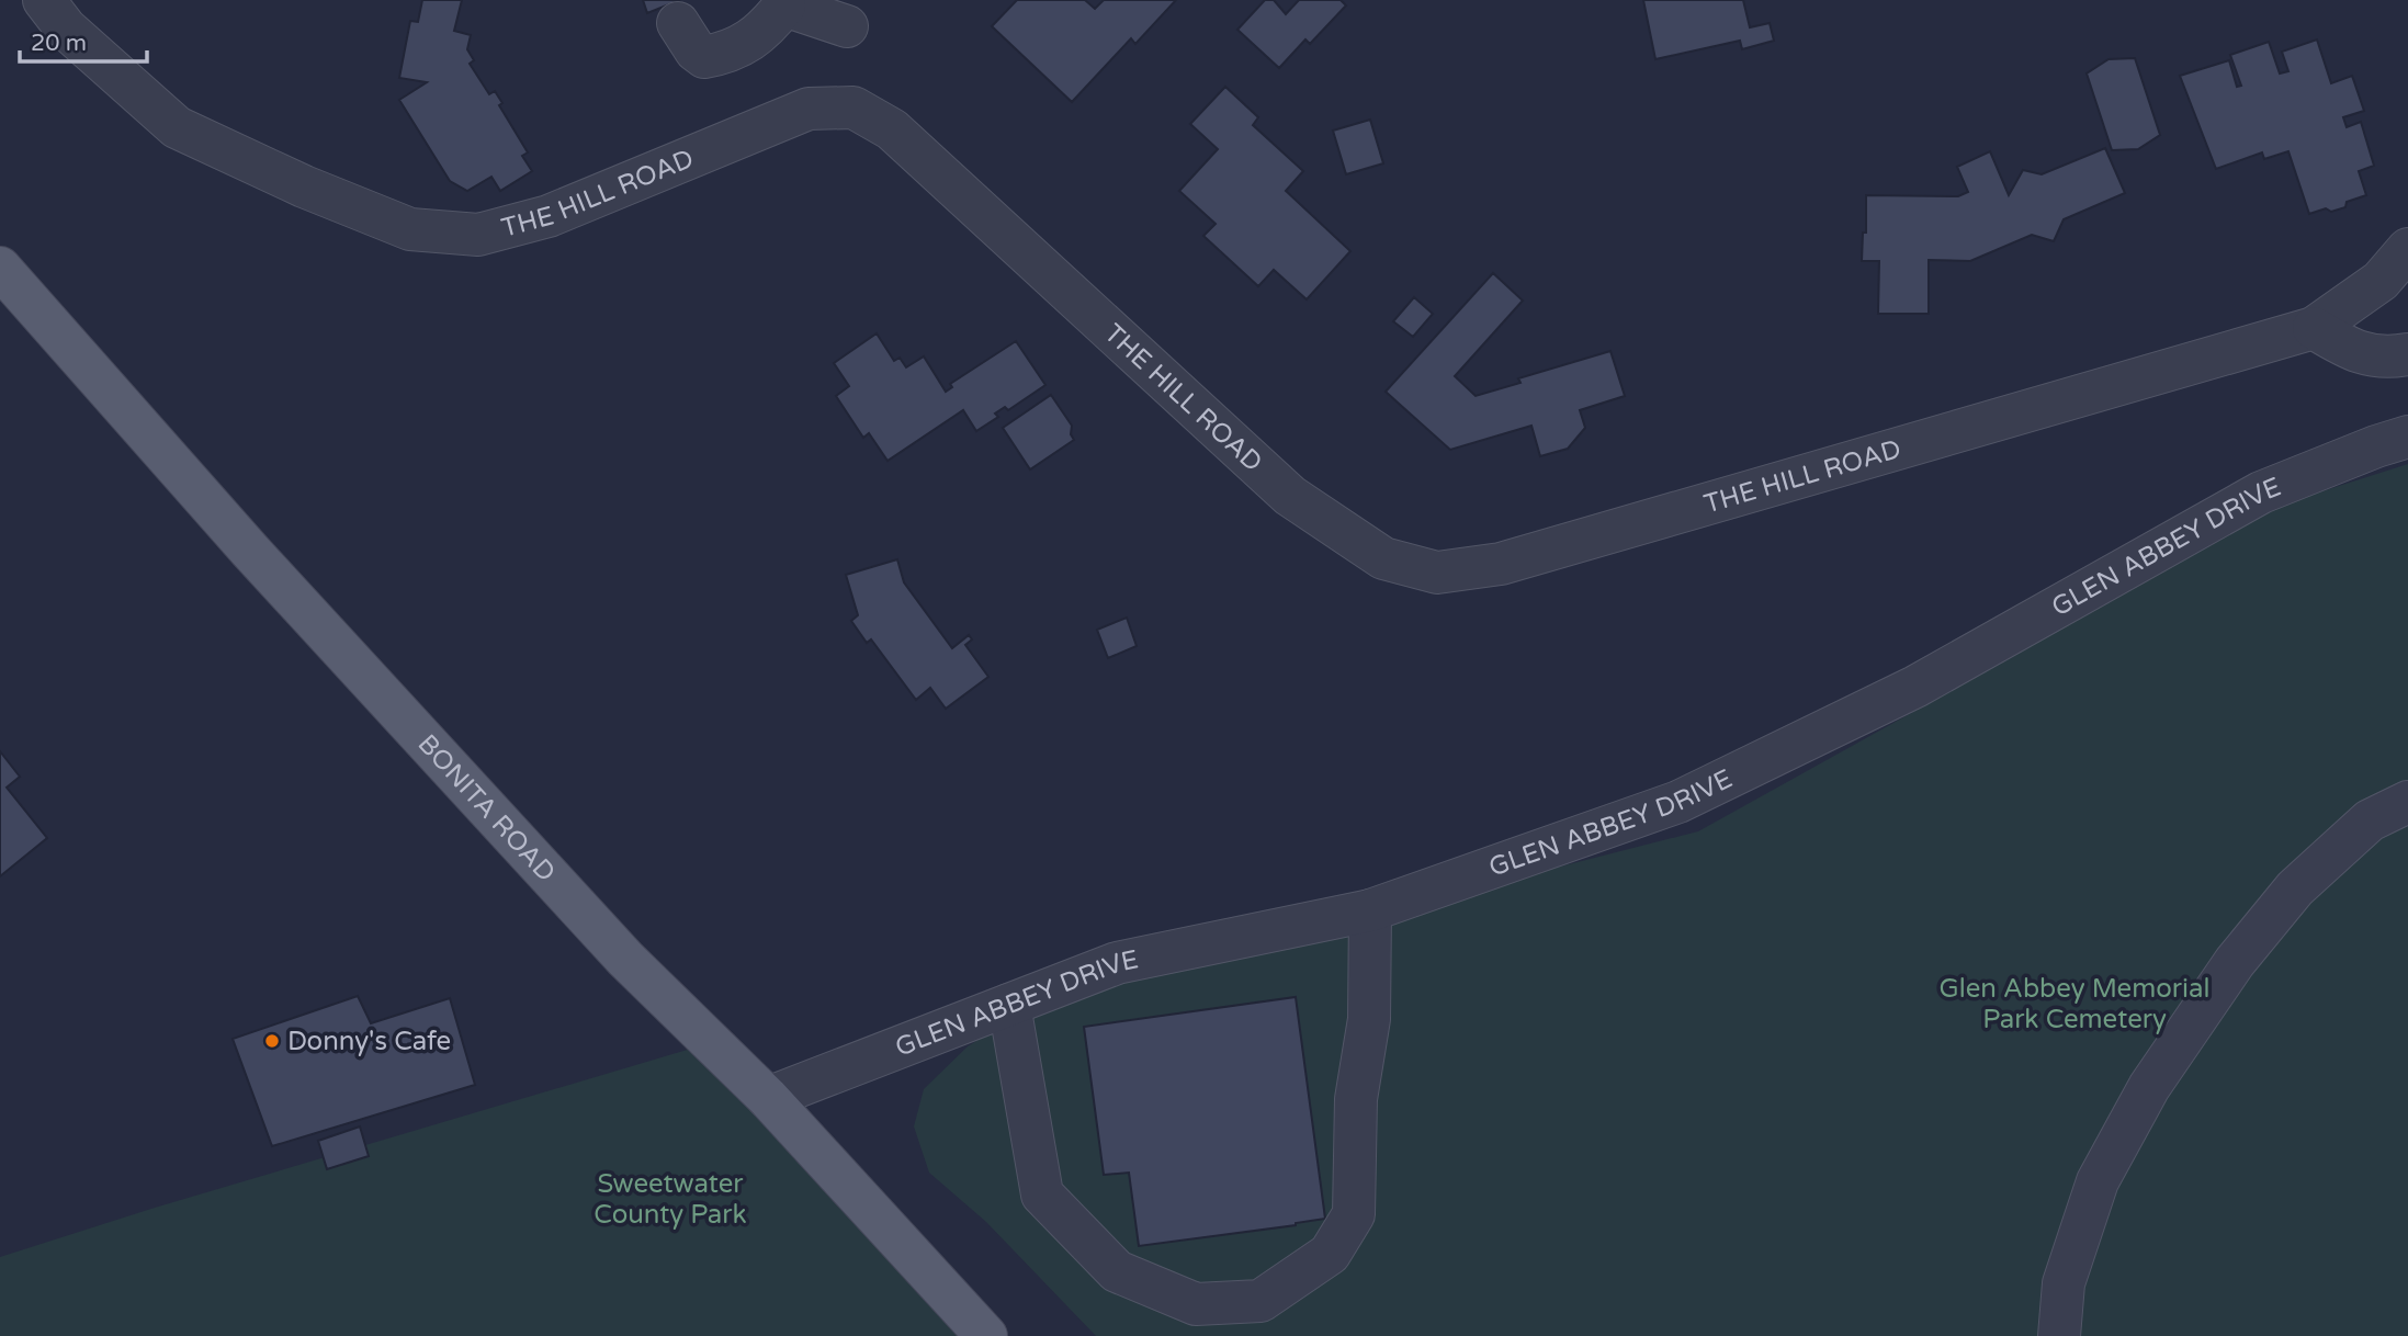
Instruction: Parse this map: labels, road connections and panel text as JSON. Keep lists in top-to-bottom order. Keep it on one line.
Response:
{"streets":{"main road":["BONITA ROAD"],"street":["THE HILL ROAD","GLEN ABBEY DRIVE"]},"crossings":[["GLEN ABBEY DRIVE","BONITA ROAD"]],"parks":["Glen Abbey Memorial Park Cemetery","Sweetwater County Park"],"places":["Donny's Cafe"],"scale_bar":"20 m"}
